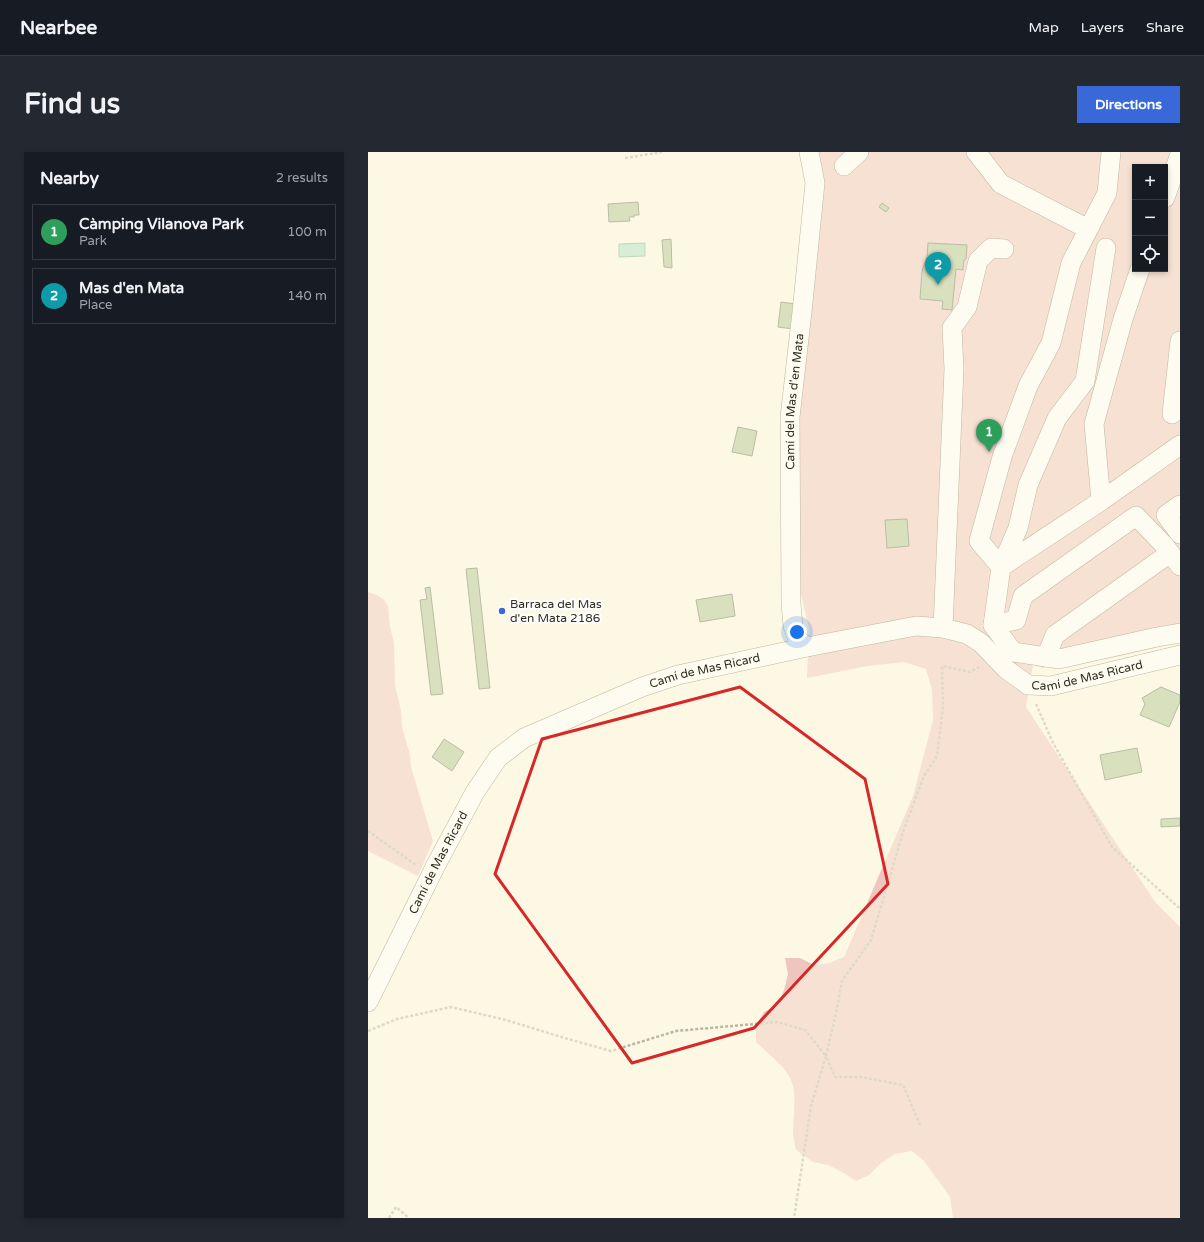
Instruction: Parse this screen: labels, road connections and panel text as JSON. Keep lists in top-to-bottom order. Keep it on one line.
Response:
{"streets":{"street":["Camí del Mas d'en Mata","Camí de Mas Ricard"]},"crossings":[["Camí del Mas d'en Mata","Camí de Mas Ricard"]],"places":["Barraca del Mas d'en Mata 2186"],"page":{"header":"Nearbee","nav":["Map","Layers","Share"],"buttons":"Directions","title":"Find us","heading":["Nearby","2 results"],"map_buttons":["+","−"],"list":[{"mark":"1","name":"Càmping Vilanova Park","note":"Park","value":"100 m"},{"mark":"2","name":"Mas d'en Mata","note":"Place","value":"140 m"}],"pins":["2","1"]}}
